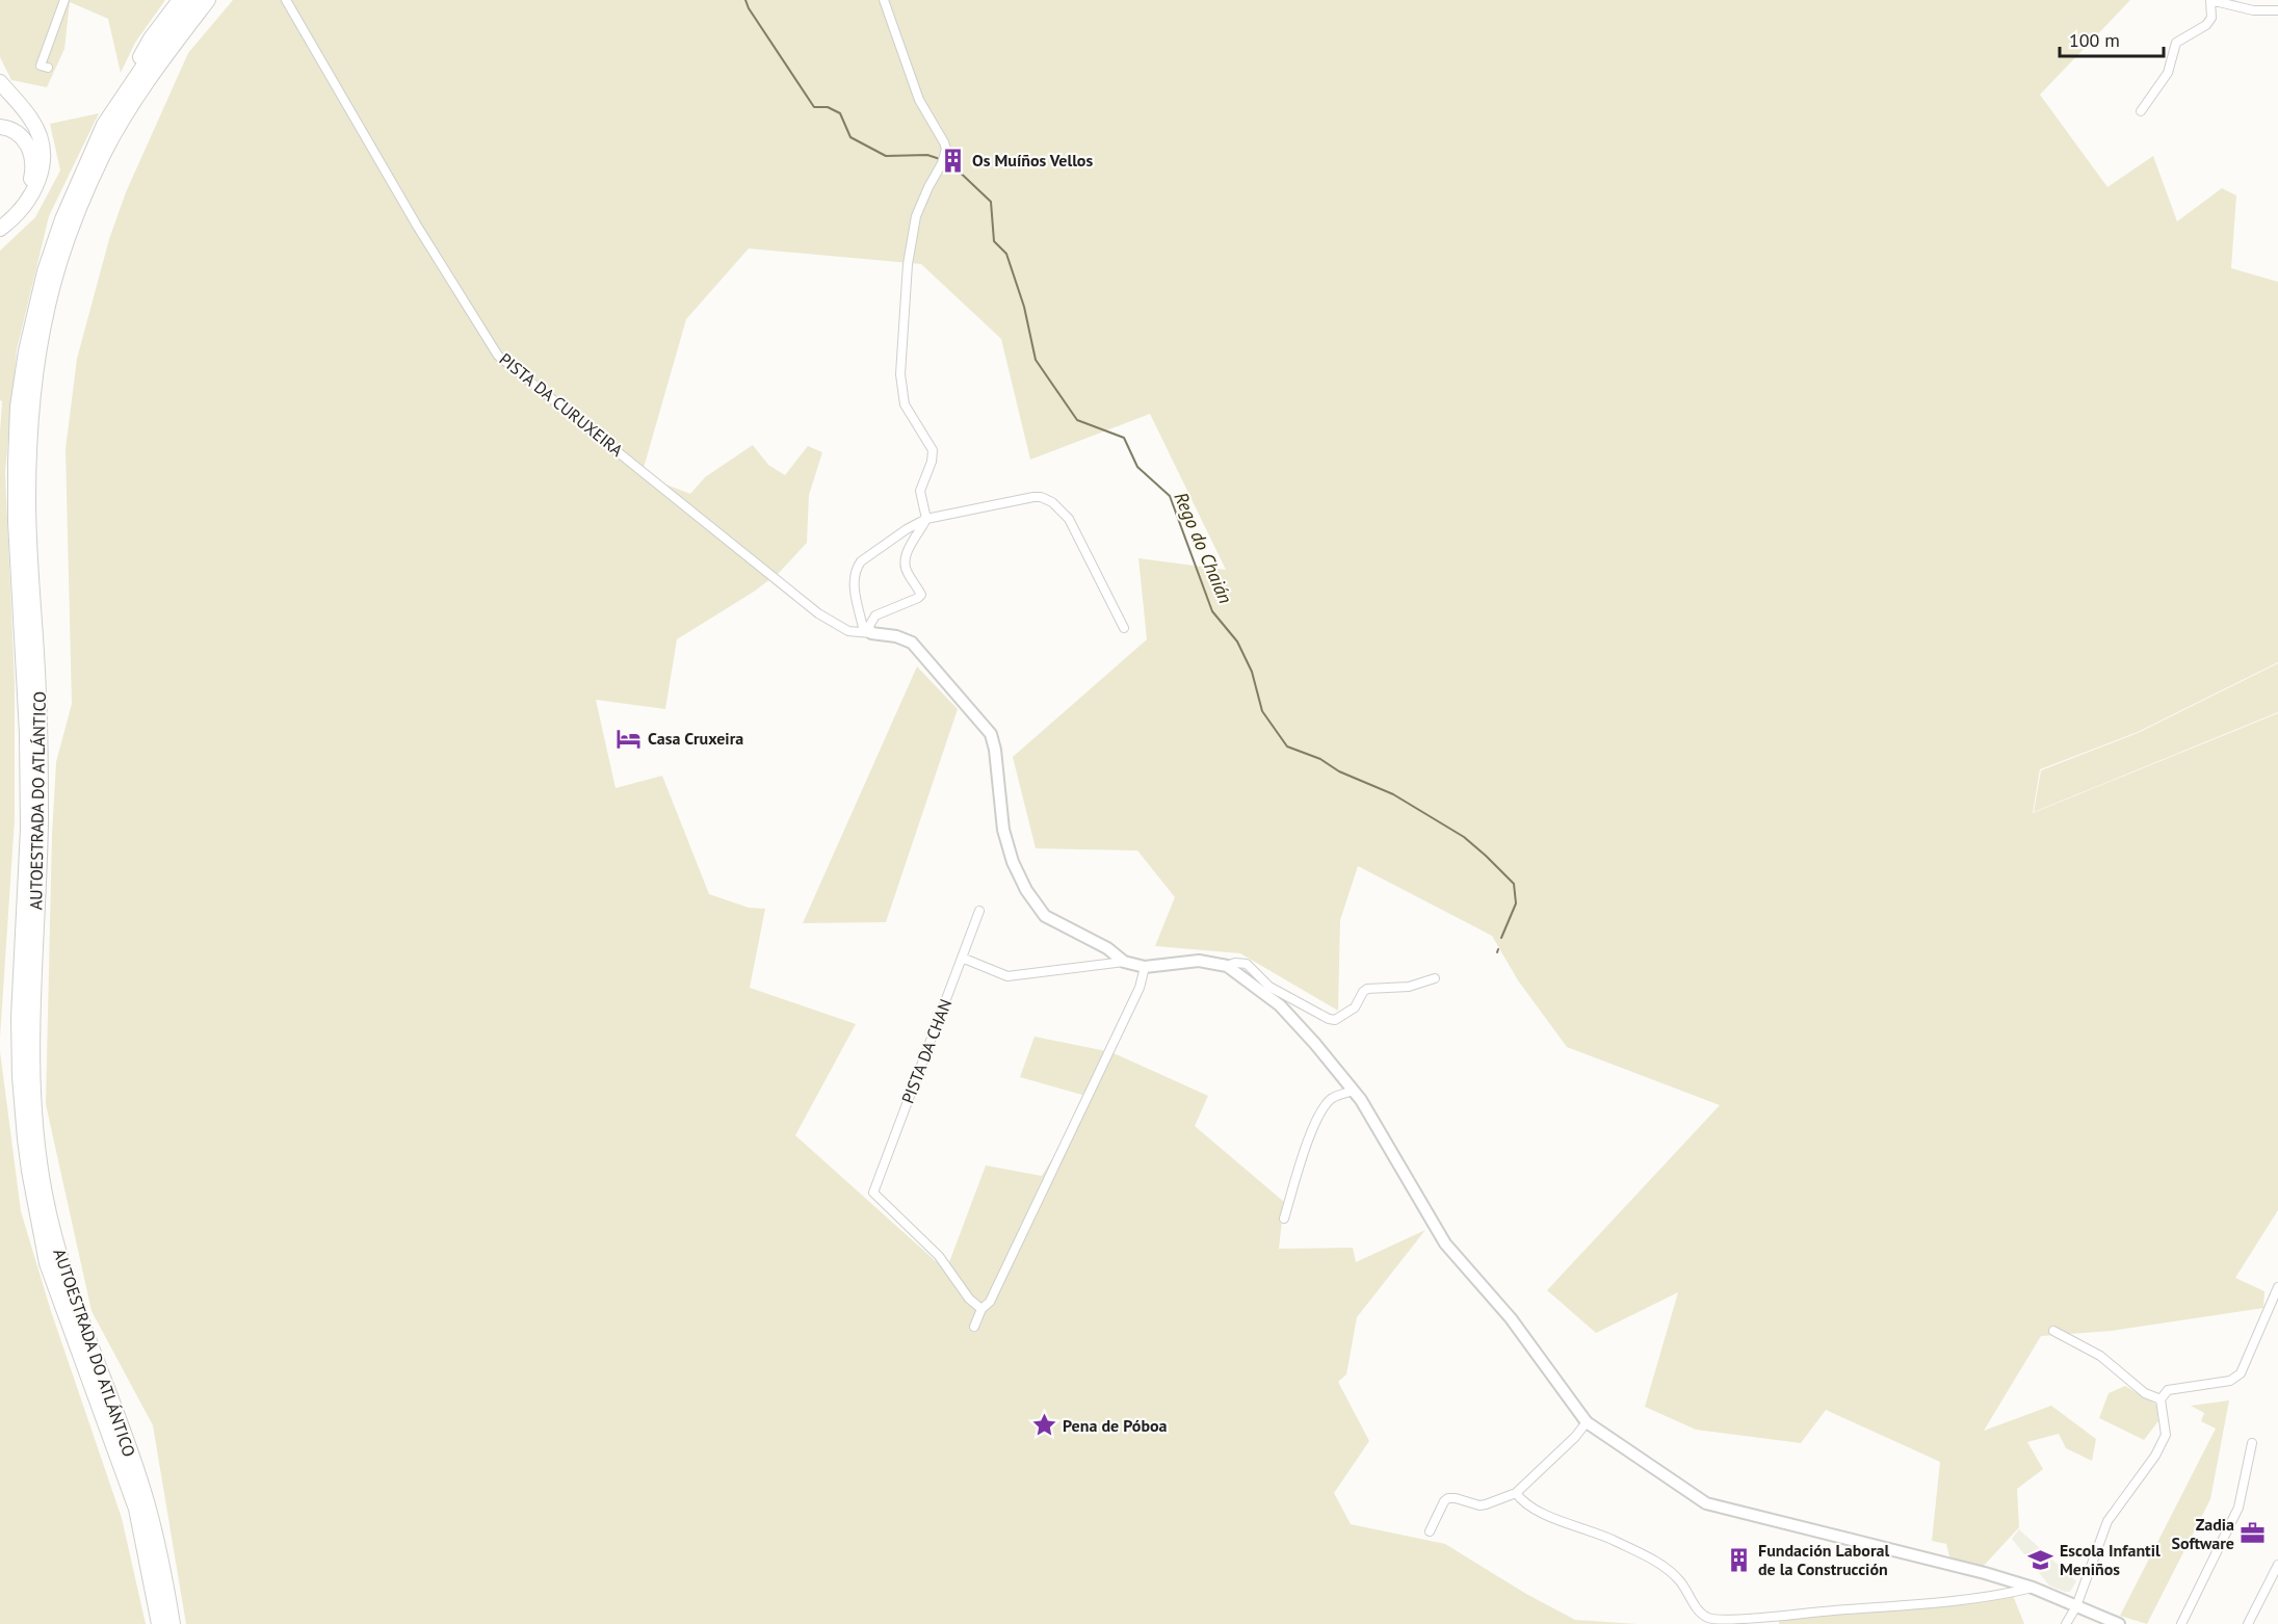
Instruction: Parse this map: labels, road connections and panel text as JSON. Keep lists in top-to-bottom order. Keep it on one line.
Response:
{"streets":{"highway":["AUTOESTRADA DO ATLÁNTICO"],"street":["PISTA DA CURUXEIRA","PISTA DA CHAN"]},"water":["Rego do Chaián"],"places":{"building":["Os Muíños Vellos","Fundación Laboral de la Construcción"],"hotel":["Casa Cruxeira"],"place":["Pena de Póboa"],"office":["Zadia Software"],"school or university":["Escola Infantil Meniños"]},"scale_bar":"100 m"}
